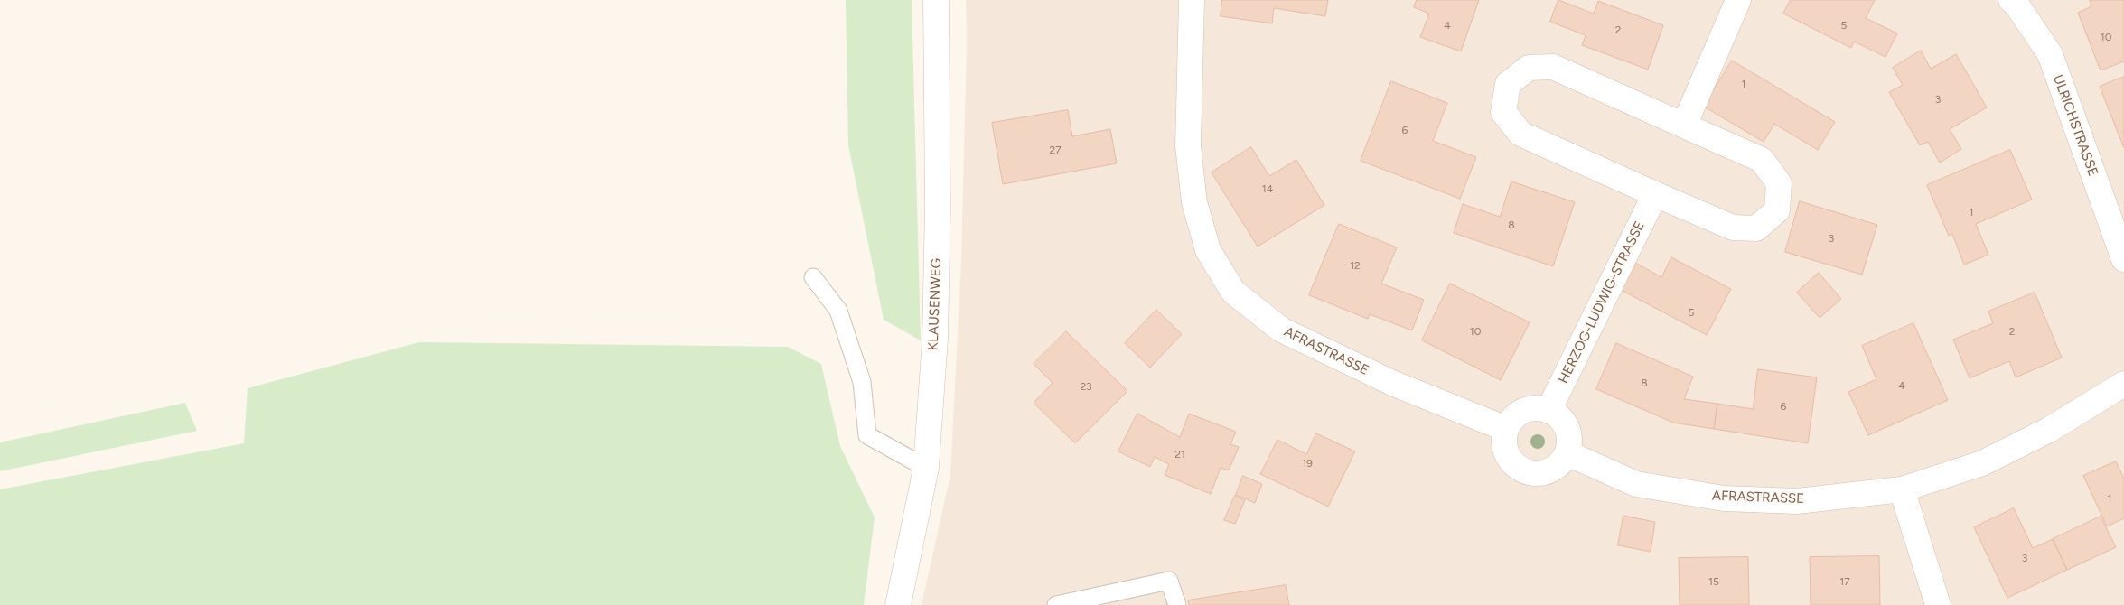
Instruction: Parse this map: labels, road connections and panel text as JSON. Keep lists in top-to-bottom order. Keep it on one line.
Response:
{"streets":{"street":["ULRICHSTRASSE","HERZOG-LUDWIG-STRASSE","KLAUSENWEG","AFRASTRASSE"]},"crossings":[["HERZOG-LUDWIG-STRASSE","AFRASTRASSE"]],"house_numbers":["4","5","2","10","1","3","6","27","14","1","8","3","12","5","10","2","8","4","23","6","21","19","1","3","15","17"]}
